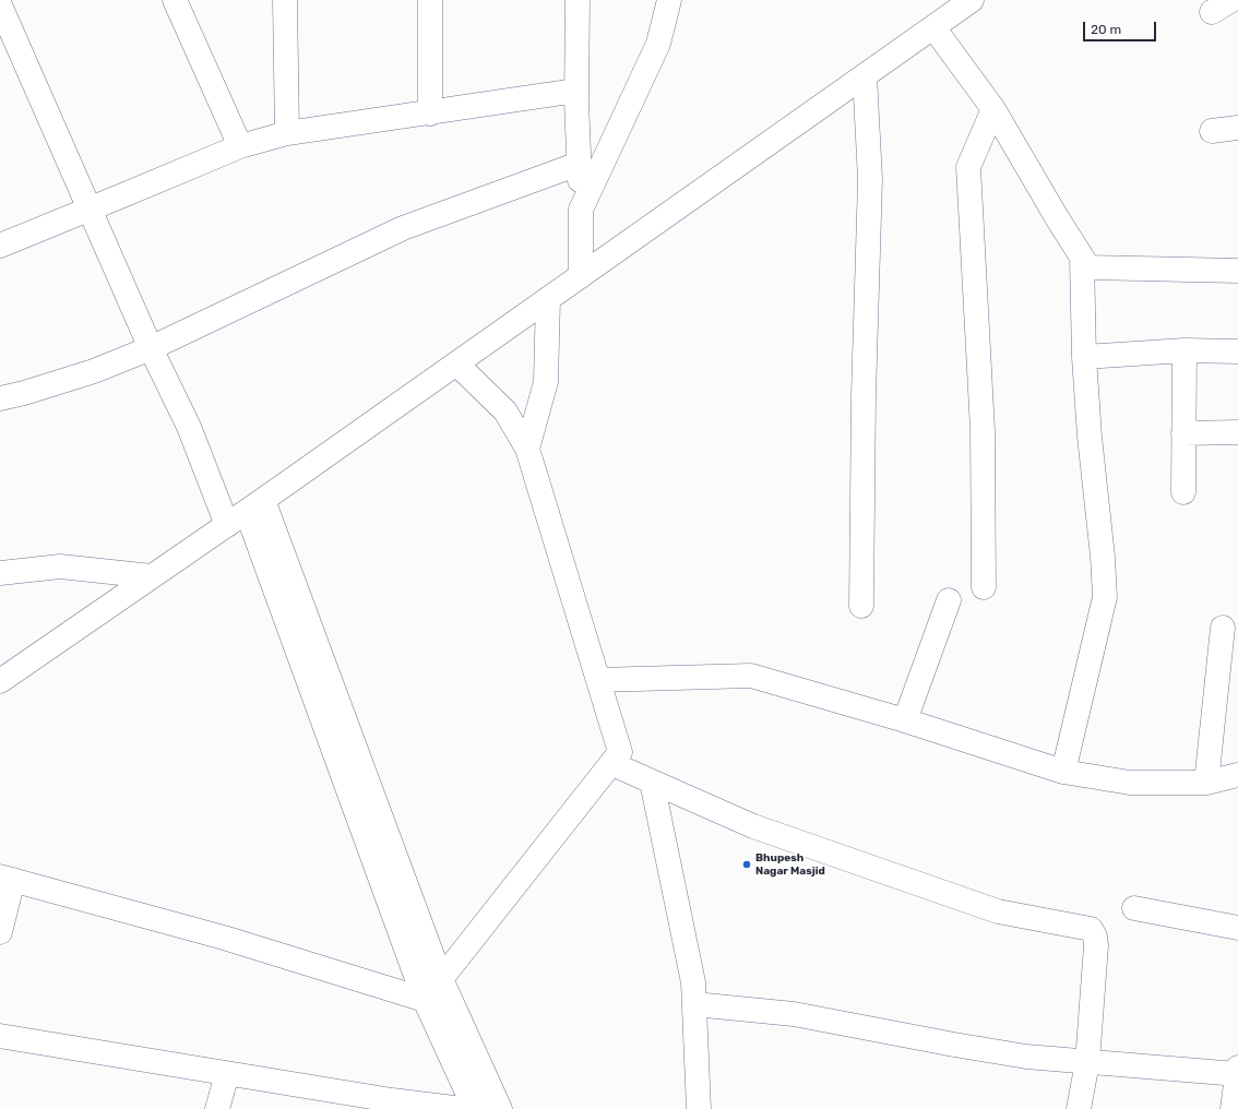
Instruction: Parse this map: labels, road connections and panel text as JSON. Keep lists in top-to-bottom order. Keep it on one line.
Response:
{"places":["Bhupesh Nagar Masjid"],"scale_bar":"20 m"}
